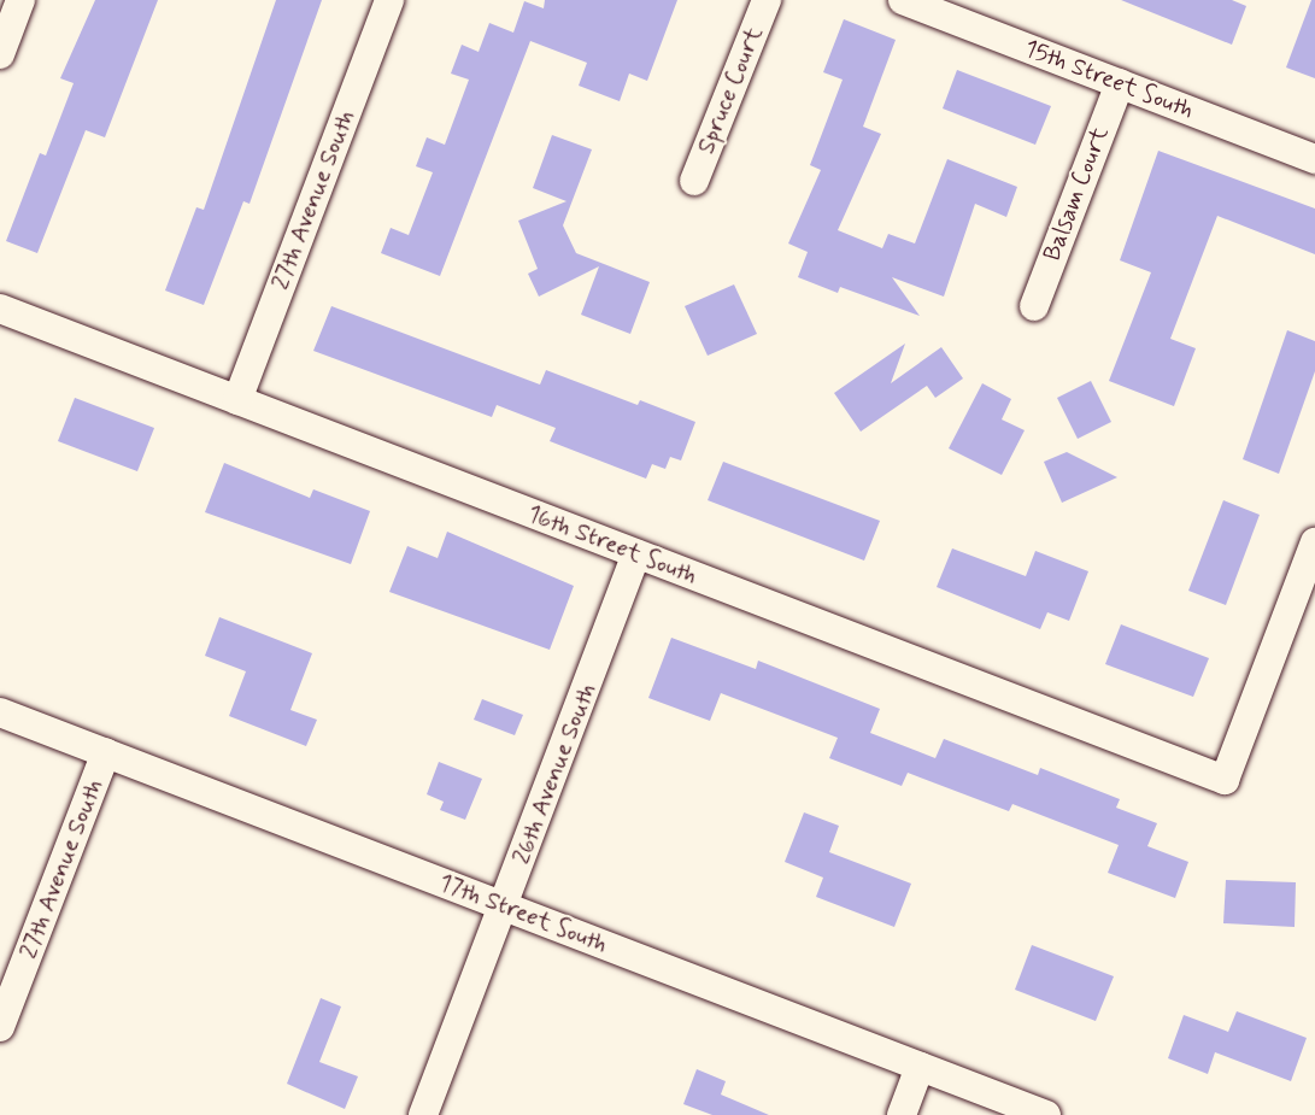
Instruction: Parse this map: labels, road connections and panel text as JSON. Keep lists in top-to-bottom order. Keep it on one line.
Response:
{"streets":{"street":["15th Street South","Spruce Court","Balsam Court","27th Avenue South","16th Street South","26th Avenue South","17th Street South"]},"crossings":[["15th Street South","Balsam Court"],["27th Avenue South","16th Street South"],["27th Avenue South","17th Street South"],["16th Street South","26th Avenue South"],["26th Avenue South","17th Street South"]]}
